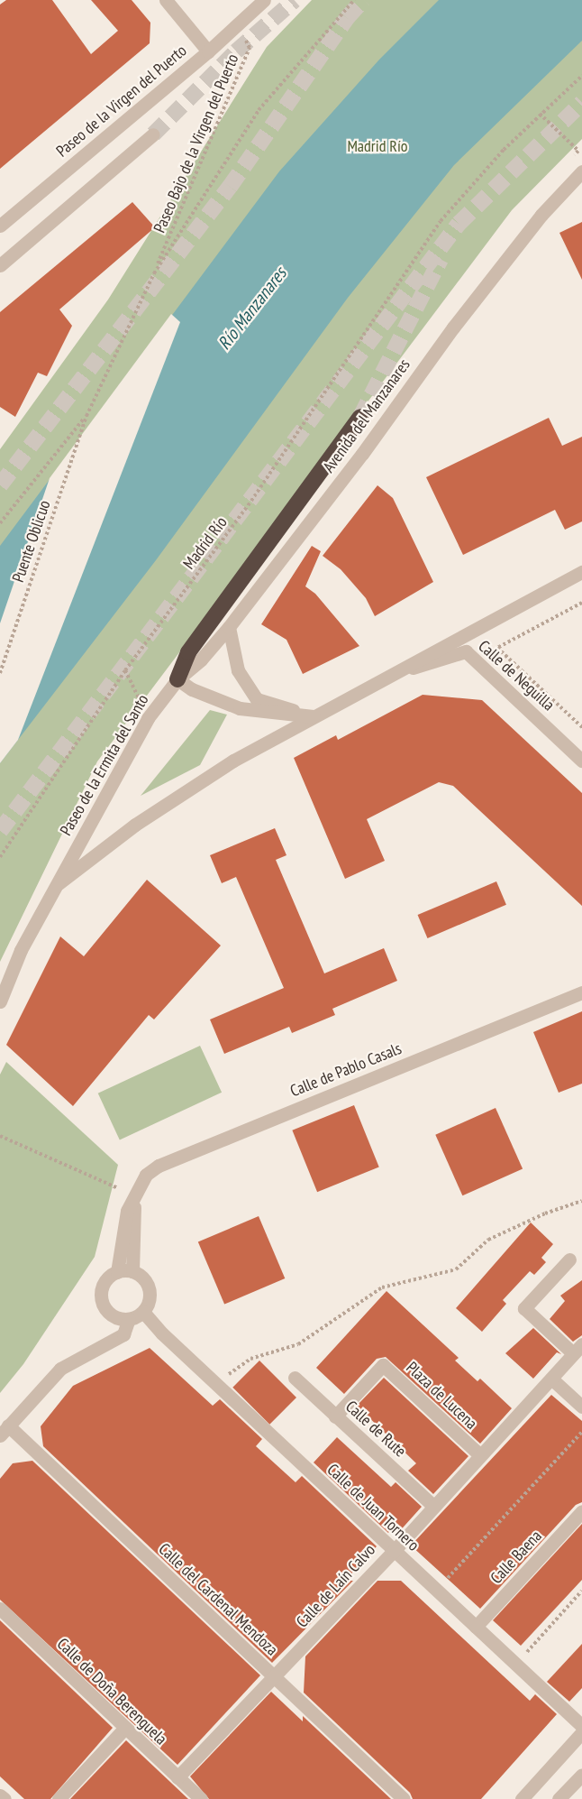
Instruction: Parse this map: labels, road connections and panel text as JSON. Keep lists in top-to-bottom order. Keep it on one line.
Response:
{"streets":{"street":["Paseo de la Virgen del Puerto","Avenida del Manzanares","Calle de Neguilla","Paseo de la Ermita del Santo","Calle de Pablo Casals","Plaza de Lucena","Calle de Rute","Calle de Juan Tornero","Calle Baena","Calle de Laín Calvo","Calle del Cardenal Mendoza","Calle de Doña Berenguela"],"path":["Paseo Bajo de la Virgen del Puerto","Puente Oblicuo","Madrid Río"]},"crossings":[["Paseo de la Virgen del Puerto","Paseo Bajo de la Virgen del Puerto"],["Avenida del Manzanares","Paseo de la Ermita del Santo"],["Calle de Neguilla","Paseo de la Ermita del Santo"],["Calle de Pablo Casals","Calle de Juan Tornero"],["Plaza de Lucena","Calle de Rute"],["Plaza de Lucena","Calle de Laín Calvo"],["Calle de Rute","Calle de Laín Calvo"],["Calle de Juan Tornero","Calle Baena"],["Calle de Juan Tornero","Calle de Laín Calvo"],["Calle de Laín Calvo","Calle del Cardenal Mendoza"],["Calle de Laín Calvo","Calle de Doña Berenguela"]],"water":["Río Manzanares"],"parks":["Madrid Río"]}
